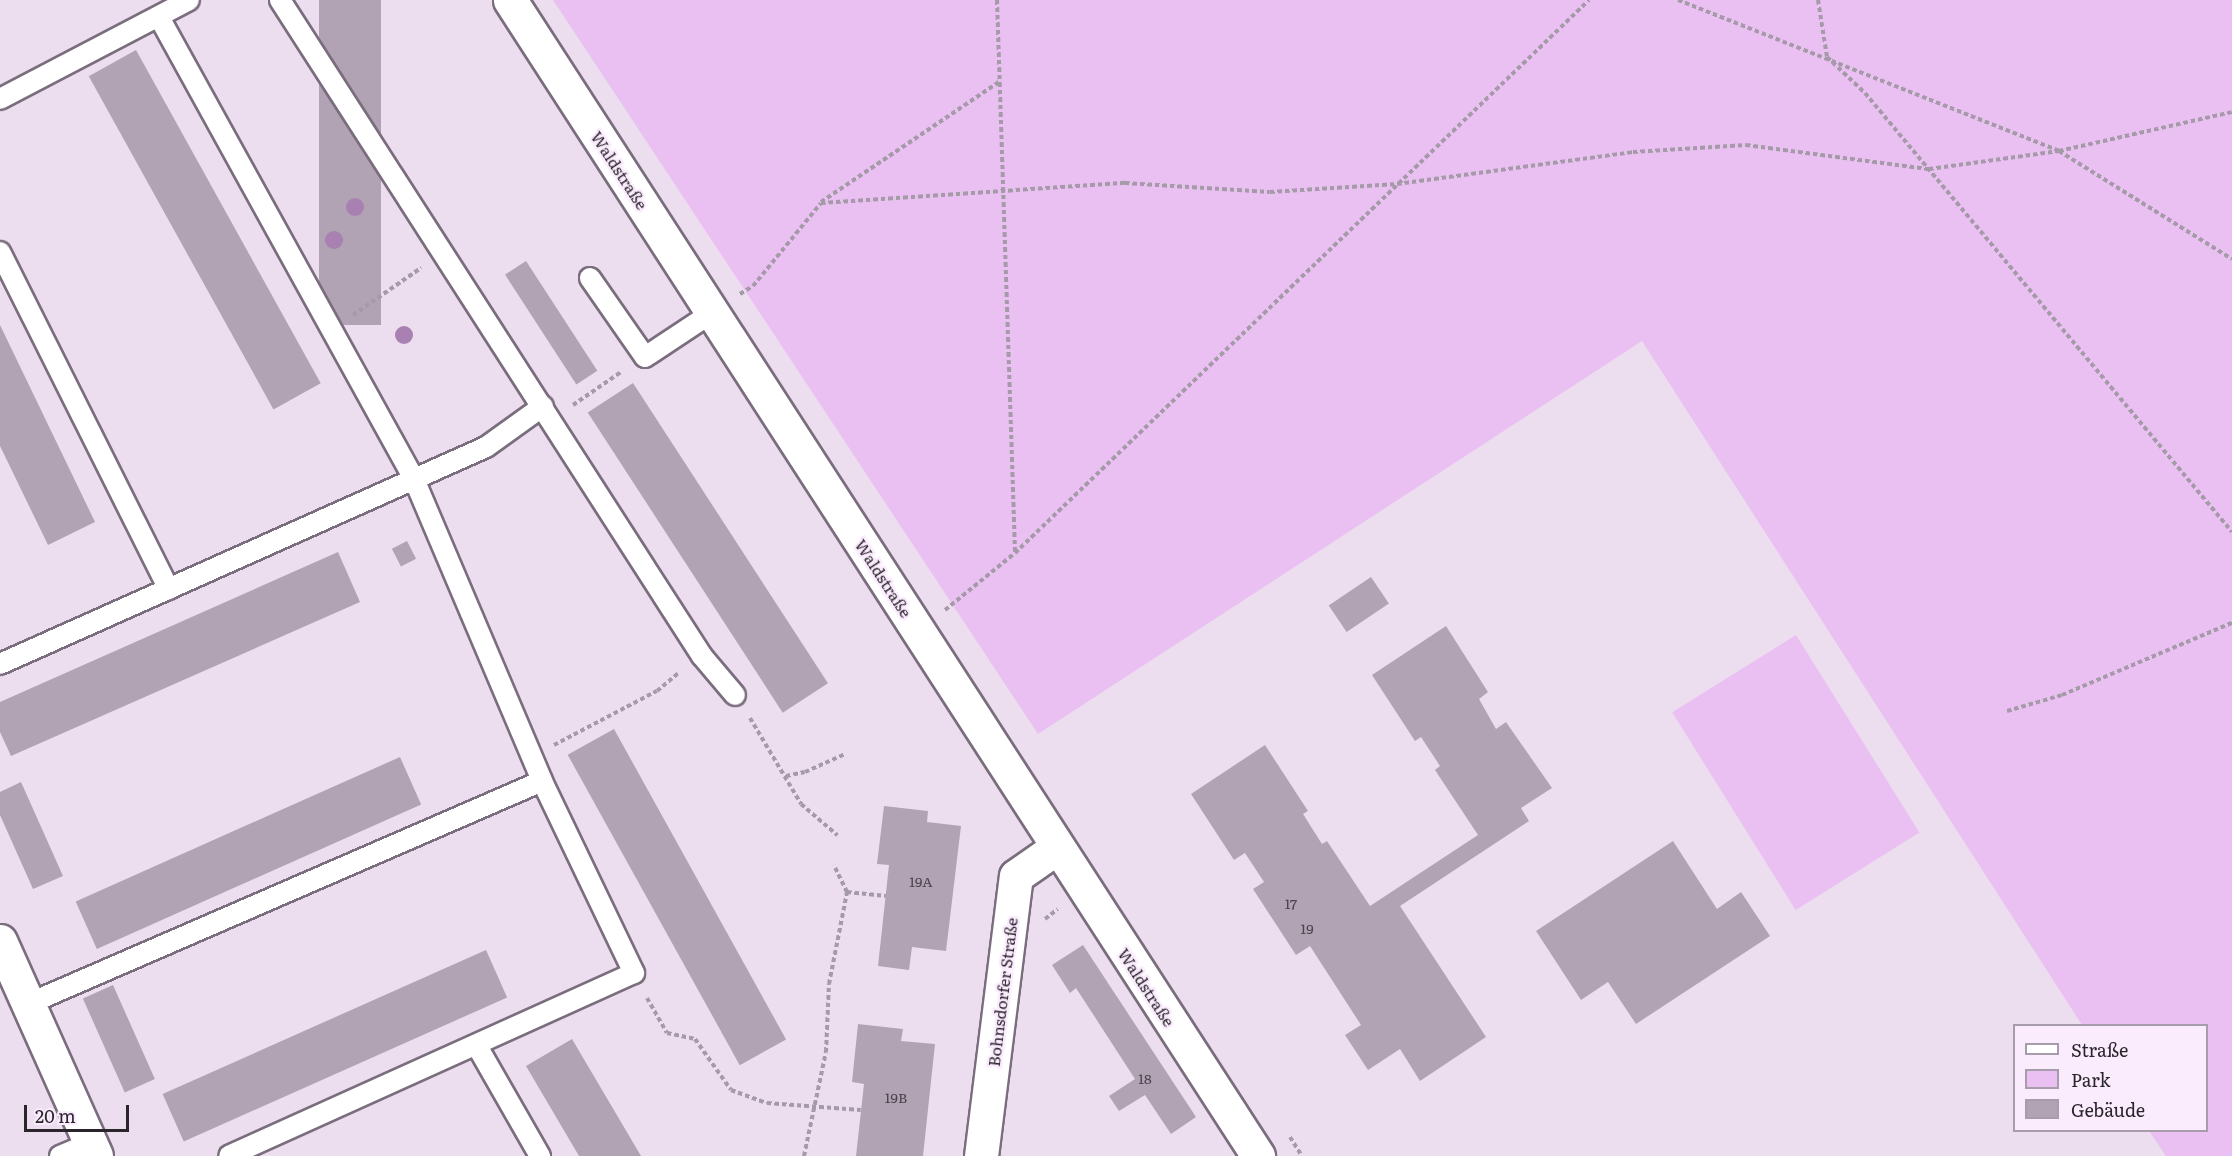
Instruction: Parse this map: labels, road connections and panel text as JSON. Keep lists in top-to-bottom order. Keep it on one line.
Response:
{"streets":{"street":["Waldstraße","Bohnsdorfer Straße"]},"crossings":[["Waldstraße","Bohnsdorfer Straße"]],"house_numbers":["19A","17","19","18","19B"],"legend":["Straße","Park","Gebäude"],"scale_bar":"20 m"}
